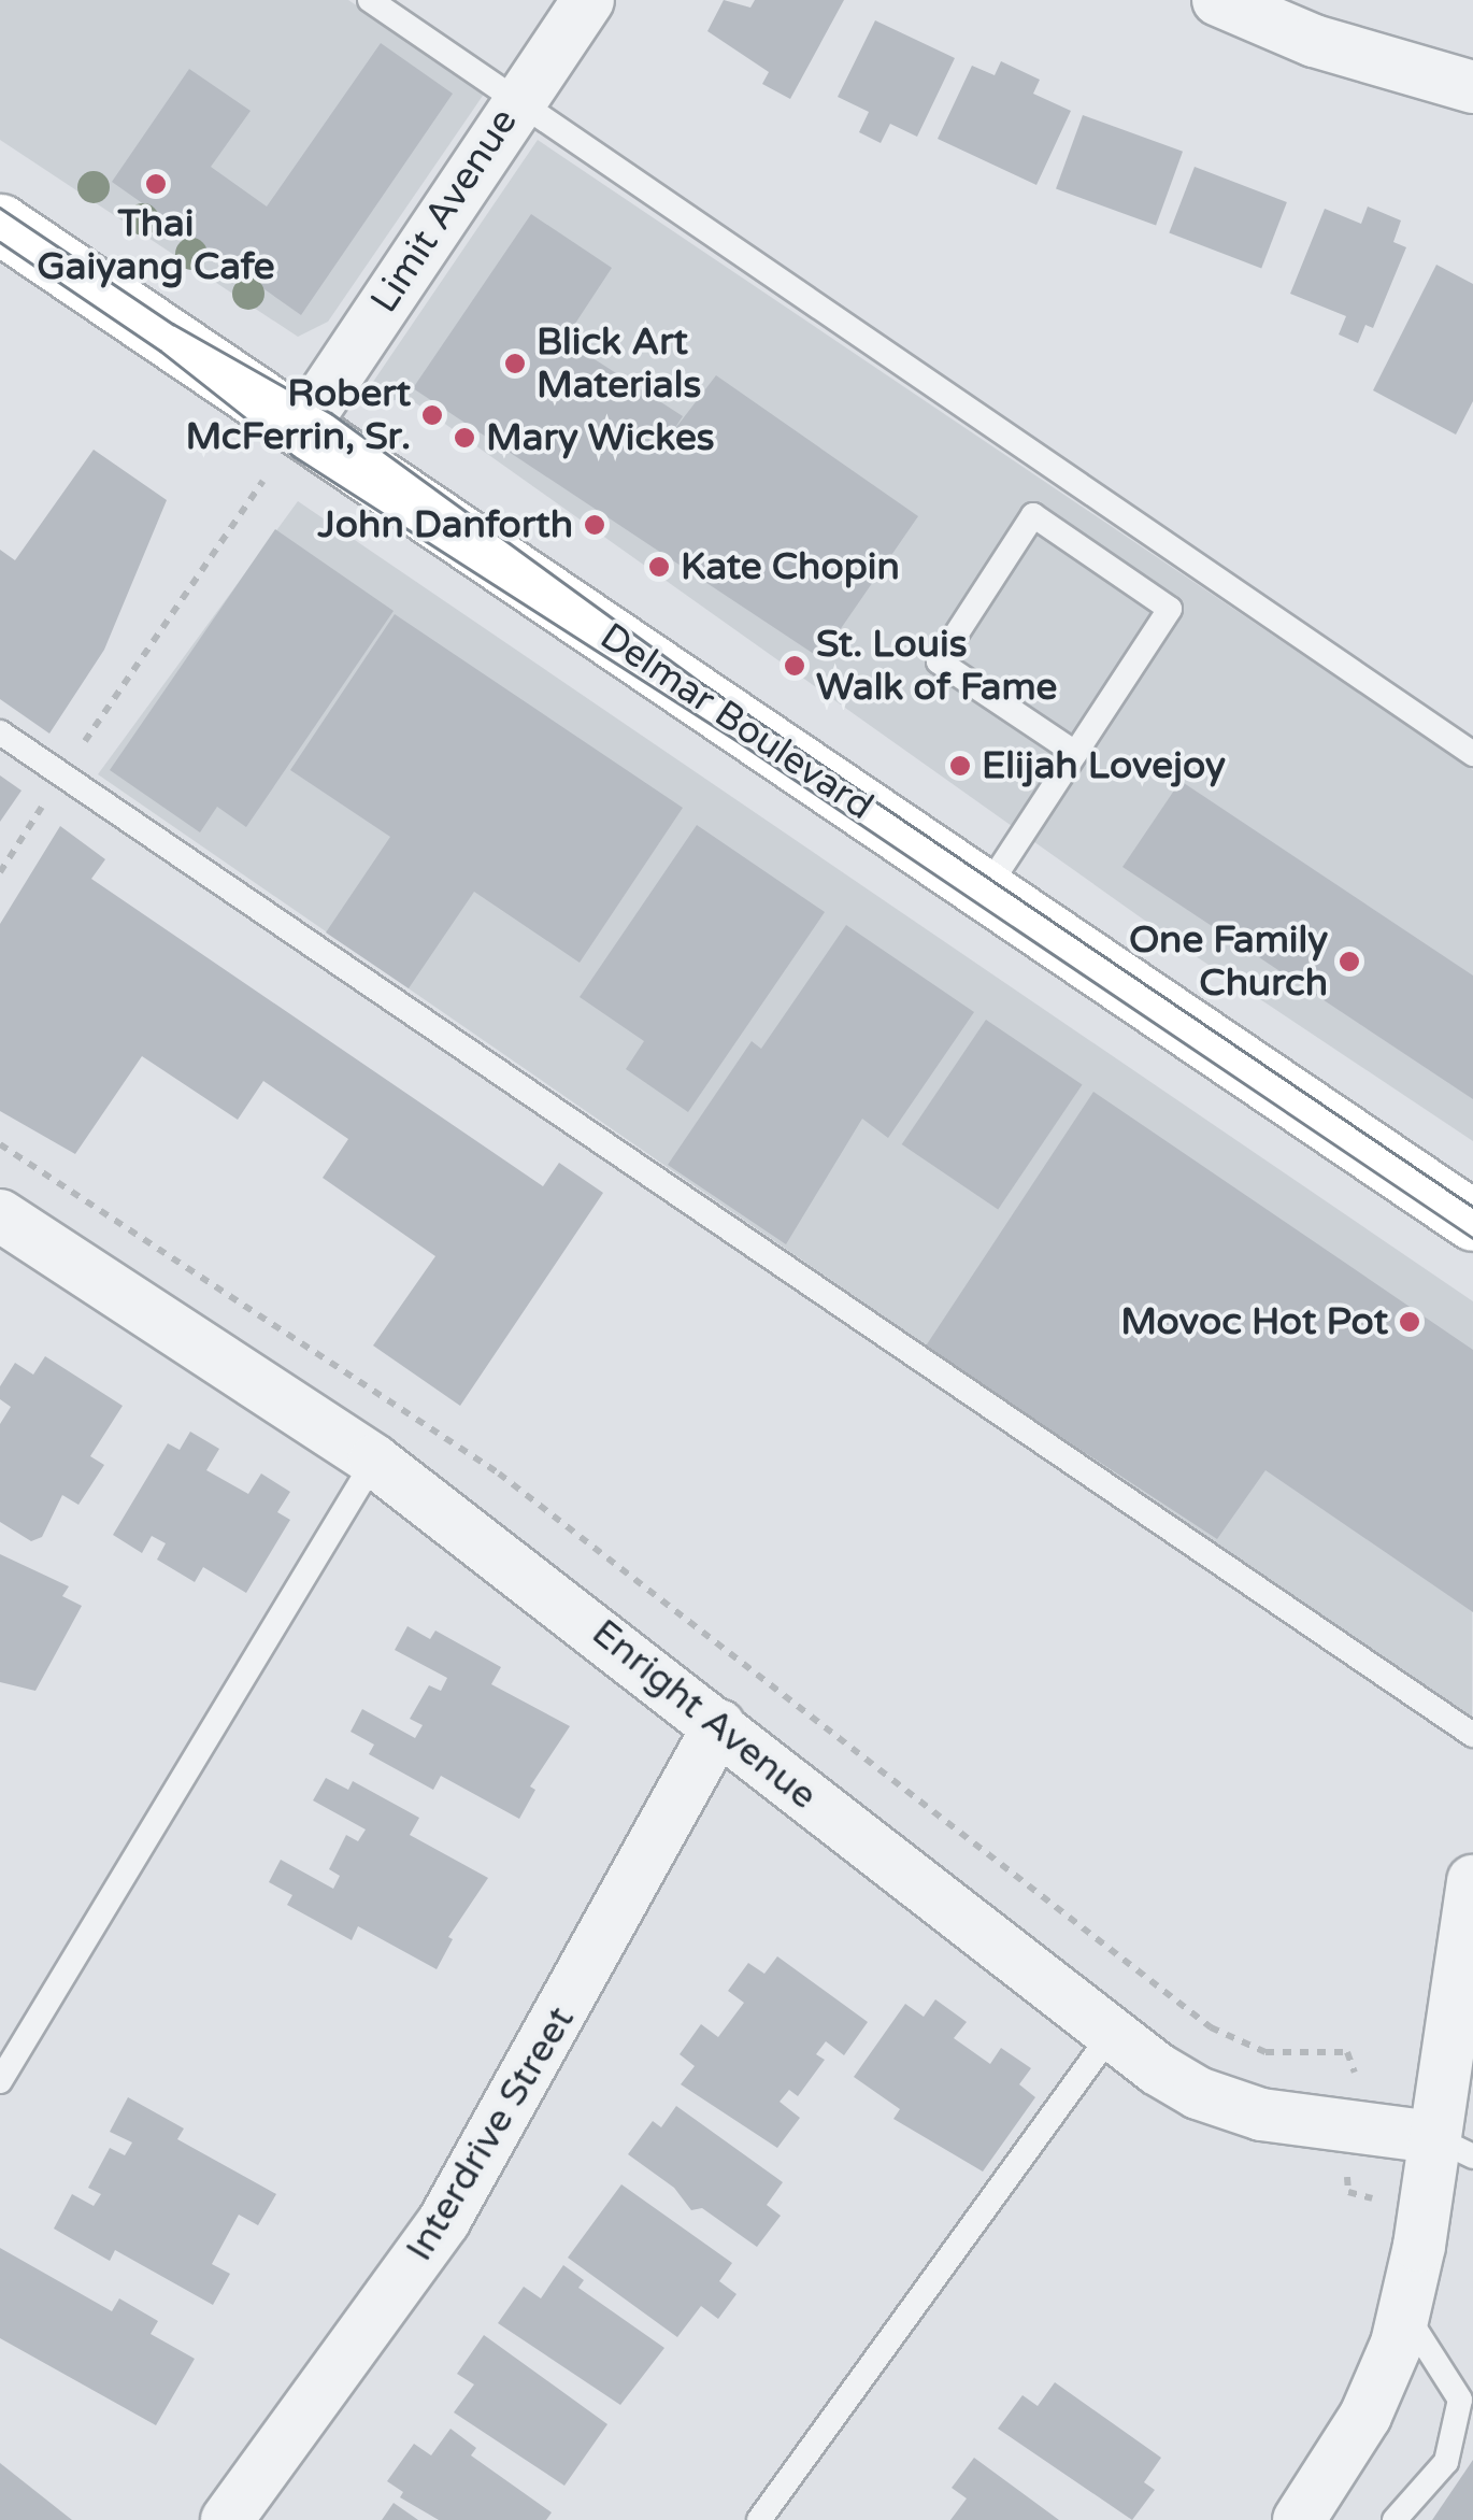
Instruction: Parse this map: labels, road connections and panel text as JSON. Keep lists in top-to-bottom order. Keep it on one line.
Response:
{"streets":{"main road":["Delmar Boulevard"],"street":["Limit Avenue","Enright Avenue","Interdrive Street"]},"crossings":[["Limit Avenue","Delmar Boulevard"],["Enright Avenue","Interdrive Street"]],"places":["Thai Gaiyang Cafe","Blick Art Materials","Robert McFerrin, Sr.","Mary Wickes","John Danforth","Kate Chopin","St. Louis Walk of Fame","Elijah Lovejoy","One Family Church","Movoc Hot Pot"]}
